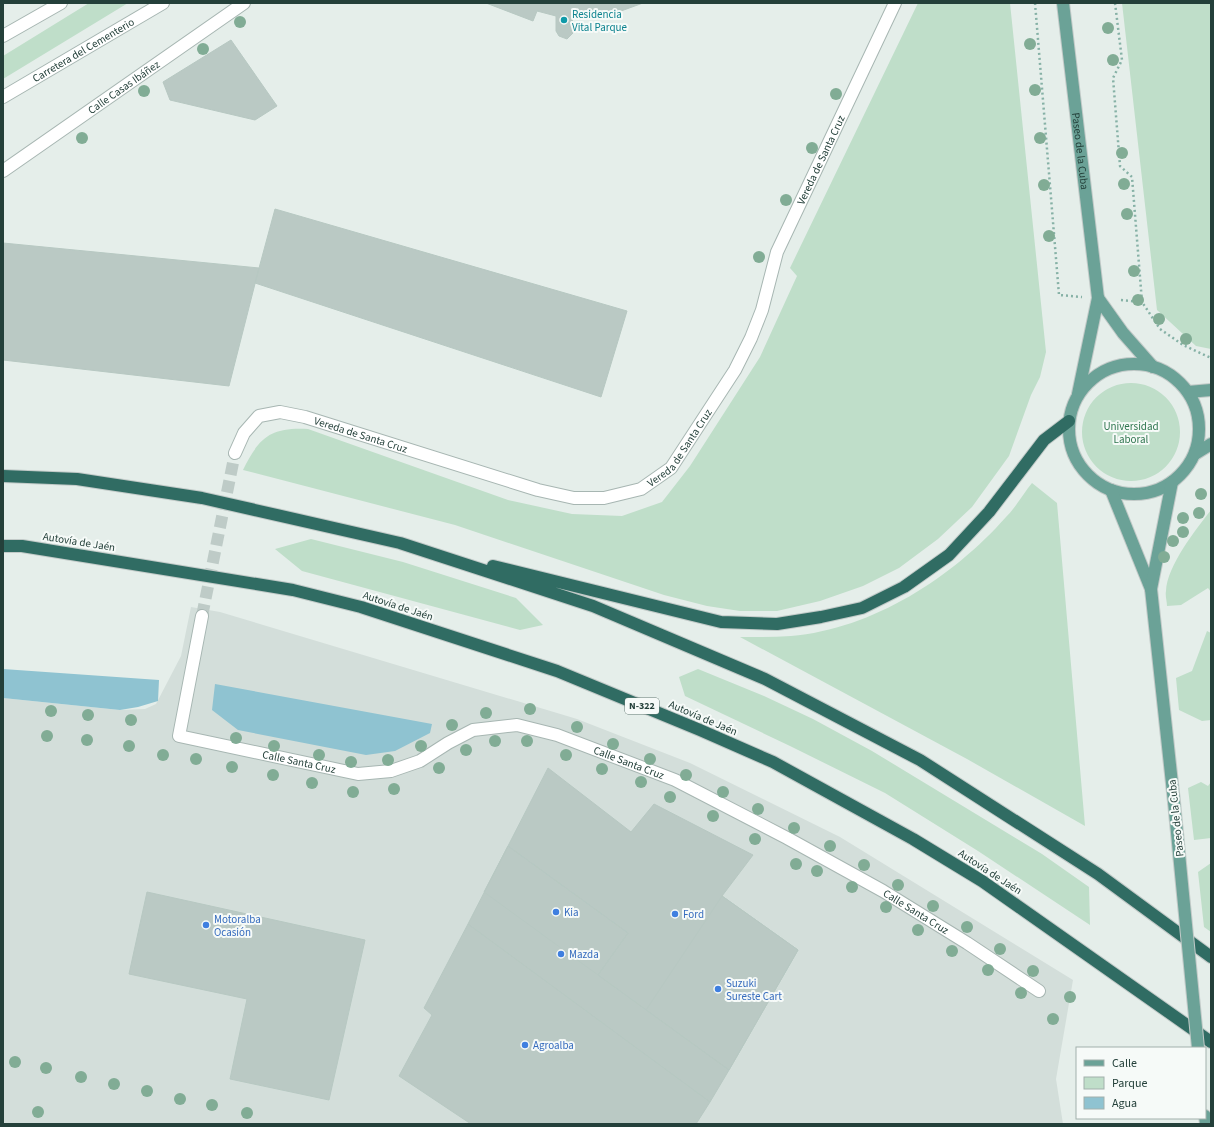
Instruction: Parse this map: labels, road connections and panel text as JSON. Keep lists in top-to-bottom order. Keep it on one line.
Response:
{"streets":{"highway":["Autovía de Jaén","N-322"],"main road":["Paseo de la Cuba"],"street":["Carretera del Cementerio","Calle Casas Ibáñez","Vereda de Santa Cruz","Calle Santa Cruz"]},"parks":["Universidad Laboral"],"places":["Residencia Vital Parque","Kia","Ford","Motoralba Ocasión","Mazda","Suzuki Sureste Cart","Agroalba"],"legend":["Calle","Parque","Agua"]}
